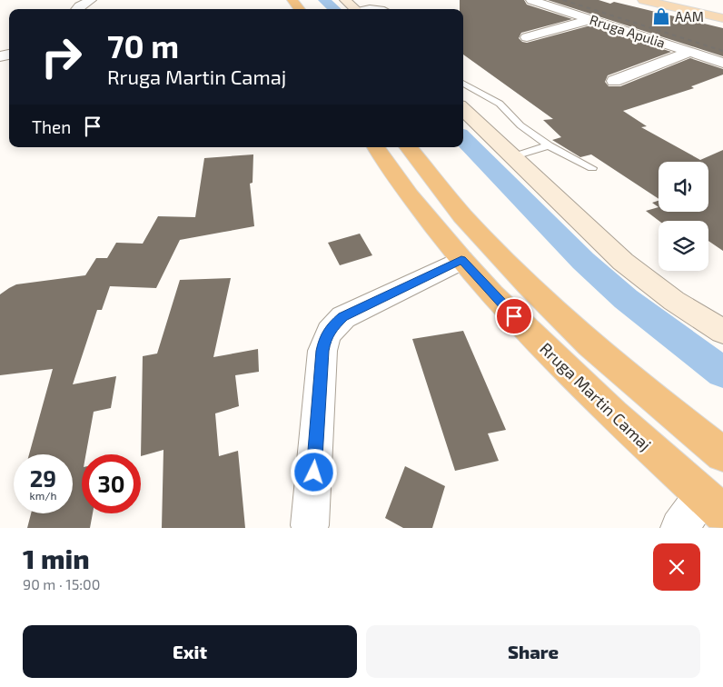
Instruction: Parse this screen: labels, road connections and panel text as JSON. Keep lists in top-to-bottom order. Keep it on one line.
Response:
{"streets":{"highway":["Rruga Martin Camaj"],"street":["Rruga Apulia"]},"places":{"shop":["AAM"]},"page":{"turn":["70 m","Rruga Martin Camaj"],"then":"Then","speed":"29 km/h","limit":"30","heading":["1 min","90 m · 15:00"],"buttons":["Exit","Share"]}}
